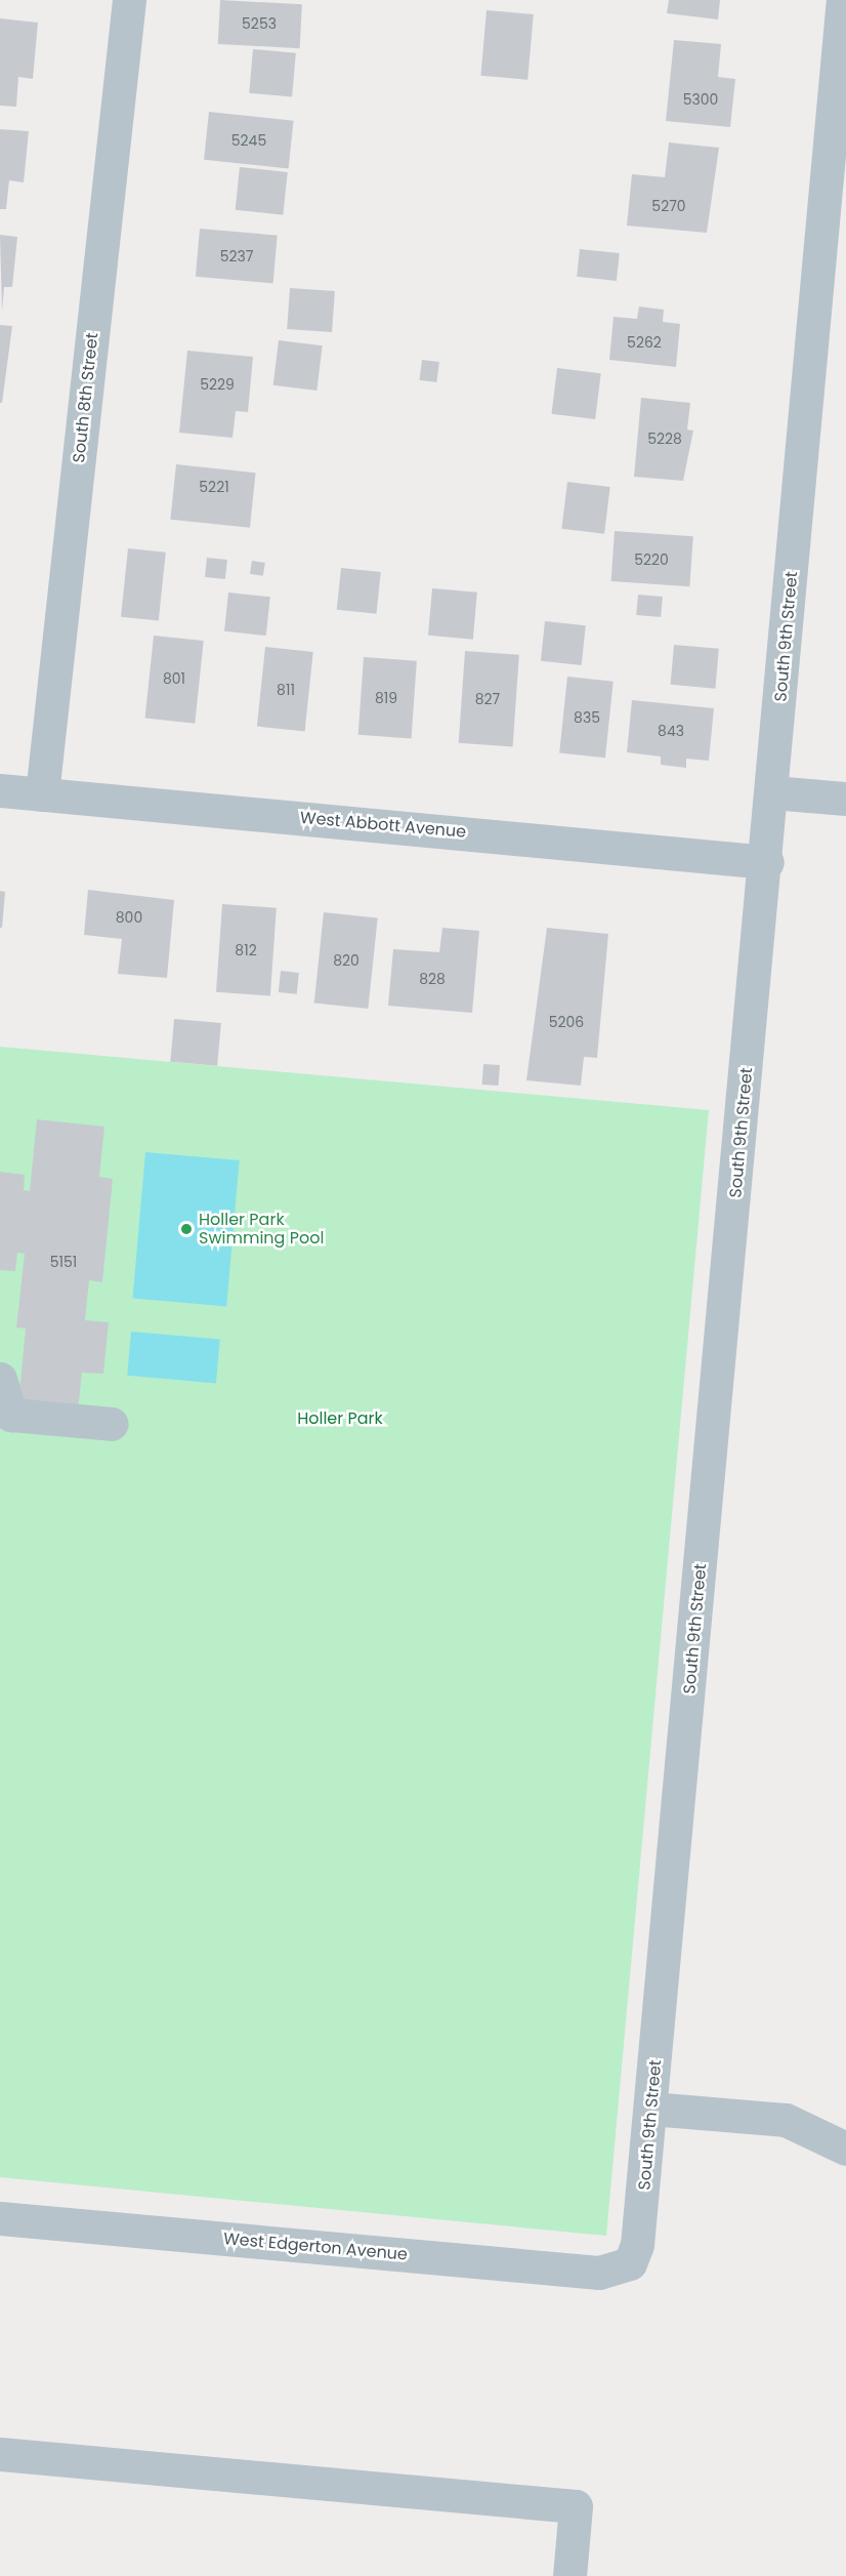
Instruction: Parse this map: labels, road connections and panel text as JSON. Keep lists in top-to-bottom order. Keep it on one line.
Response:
{"streets":{"street":["South 8th Street","South 9th Street","West Abbott Avenue","West Edgerton Avenue"]},"crossings":[["South 8th Street","West Abbott Avenue"],["South 9th Street","West Abbott Avenue"],["South 9th Street","West Edgerton Avenue"]],"parks":["Holler Park"],"places":["Holler Park Swimming Pool"],"house_numbers":["5253","5300","5245","5270","5237","5262","5229","5228","5221","5220","801","811","819","827","835","843","800","812","820","828","5206","5151"]}
